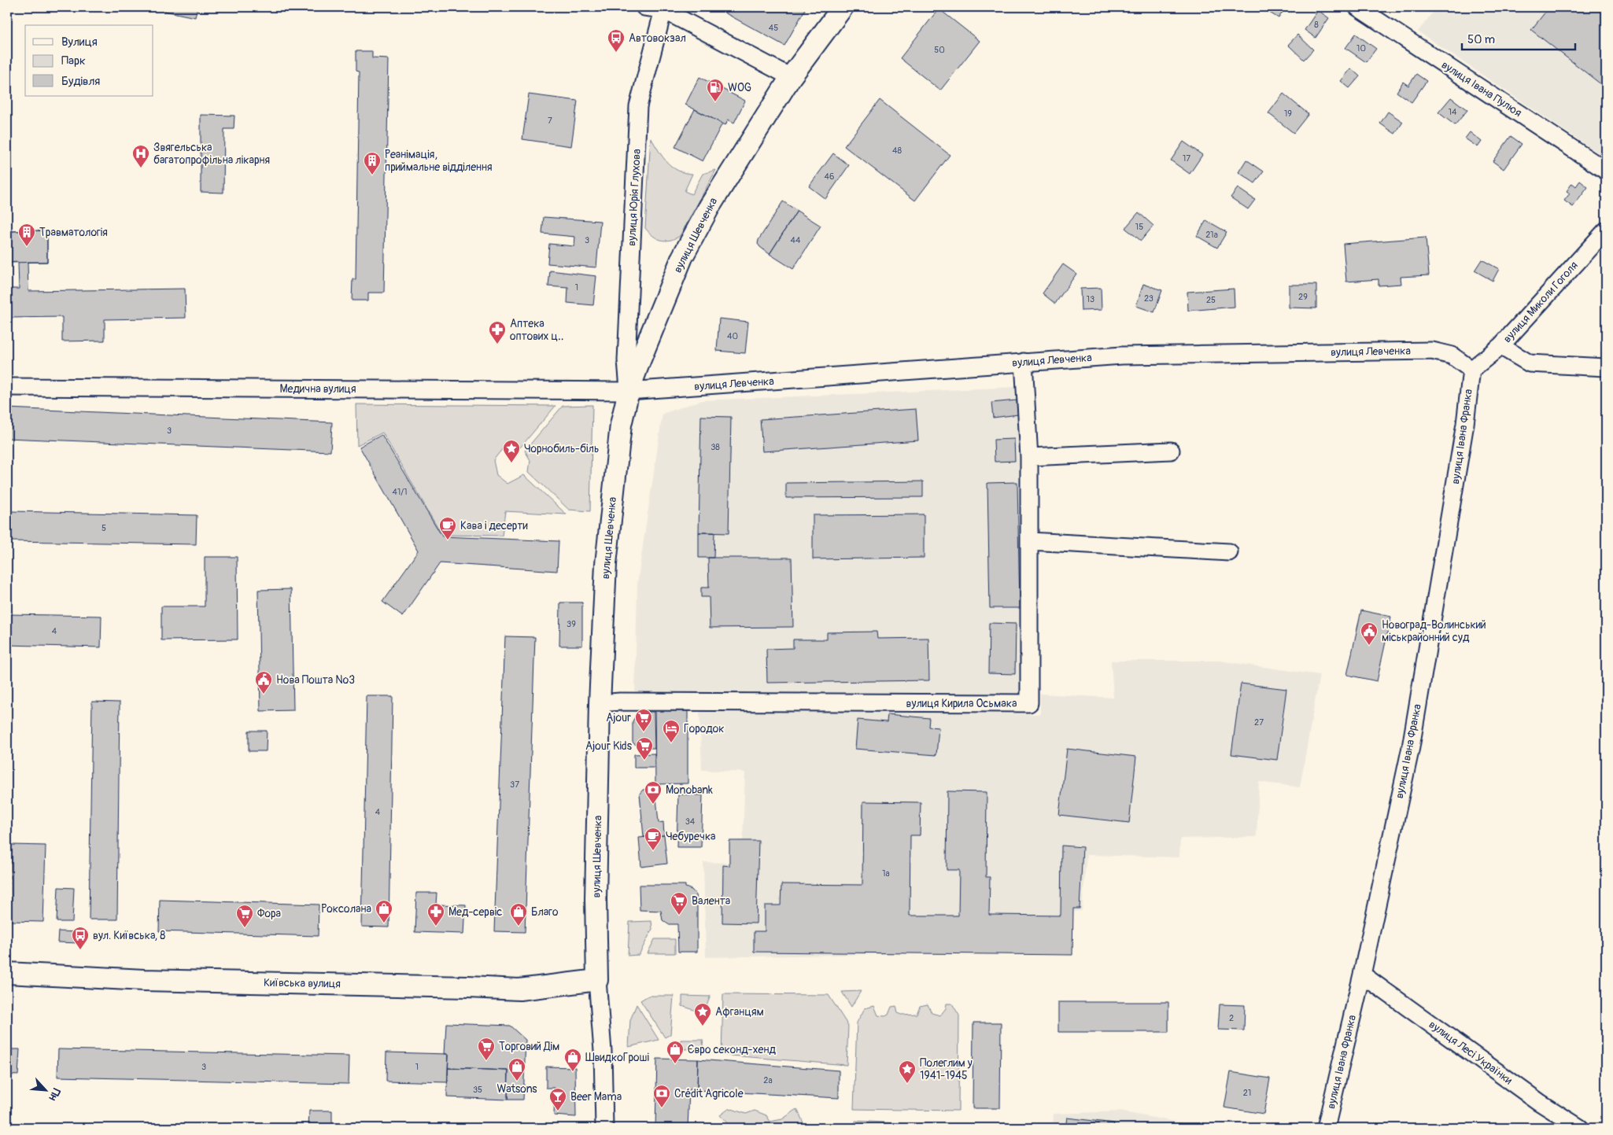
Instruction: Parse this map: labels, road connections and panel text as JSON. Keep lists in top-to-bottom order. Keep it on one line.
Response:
{"streets":{"main road":["вулиця Шевченка","Київська вулиця"],"street":["вулиця Івана Пулюя","вулиця Юрія Глухова","вулиця Миколи Гоголя","вулиця Левченка","Медична вулиця","вулиця Івана Франка","вулиця Кирила Осьмака","вулиця Лесі Українки"]},"crossings":[["вулиця Юрія Глухова","вулиця Шевченка"],["вулиця Юрія Глухова","вулиця Левченка"],["вулиця Юрія Глухова","Медична вулиця"],["вулиця Шевченка","вулиця Левченка"],["вулиця Шевченка","Медична вулиця"],["вулиця Шевченка","вулиця Кирила Осьмака"],["вулиця Шевченка","Київська вулиця"],["вулиця Миколи Гоголя","вулиця Левченка"],["вулиця Миколи Гоголя","вулиця Івана Франка"],["вулиця Левченка","Медична вулиця"],["вулиця Левченка","вулиця Івана Франка"],["вулиця Левченка","вулиця Кирила Осьмака"],["вулиця Івана Франка","вулиця Лесі Українки"]],"places":{"bus stop":["Автовокзал","вул. Київська, 8"],"fuel station":["WOG"],"hospital":["Звягельська багатопрофільна лікарня"],"building":["Реанімація, приймальне відділення","Травматологія"],"pharmacy":["Аптека оптових ц‥","Мед-сервіс"],"place":["Чорнобиль-біль","Афганцям","Полеглим у 1941-1945"],"cafe":["Кава і десерти","Чебуречка"],"public building":["Новоград-Волинський міськрайонний суд","Нова Пошта №3"],"supermarket":["Ajour","Ajour Kids","Валента","Фора","Торговий Дім"],"hotel":["Городок"],"bank":["Monobank","Crédit Agricole"],"shop":["Роксолана","Благо","Євро секонд-хенд","ШвидкоГроші","Watsons"],"bar":["Beer Mama"]},"house_numbers":["8","45","10","50","14","19","7","48","17","46","15","21а","3","44","1","29","23","13","25","40","3","38","41/1","5","39","4","27","37","4","34","1а","2","3","1","2а","35","21"],"legend":["Вулиця","Парк","Будівля"],"scale_bar":"50 m","north":"bottom right"}
